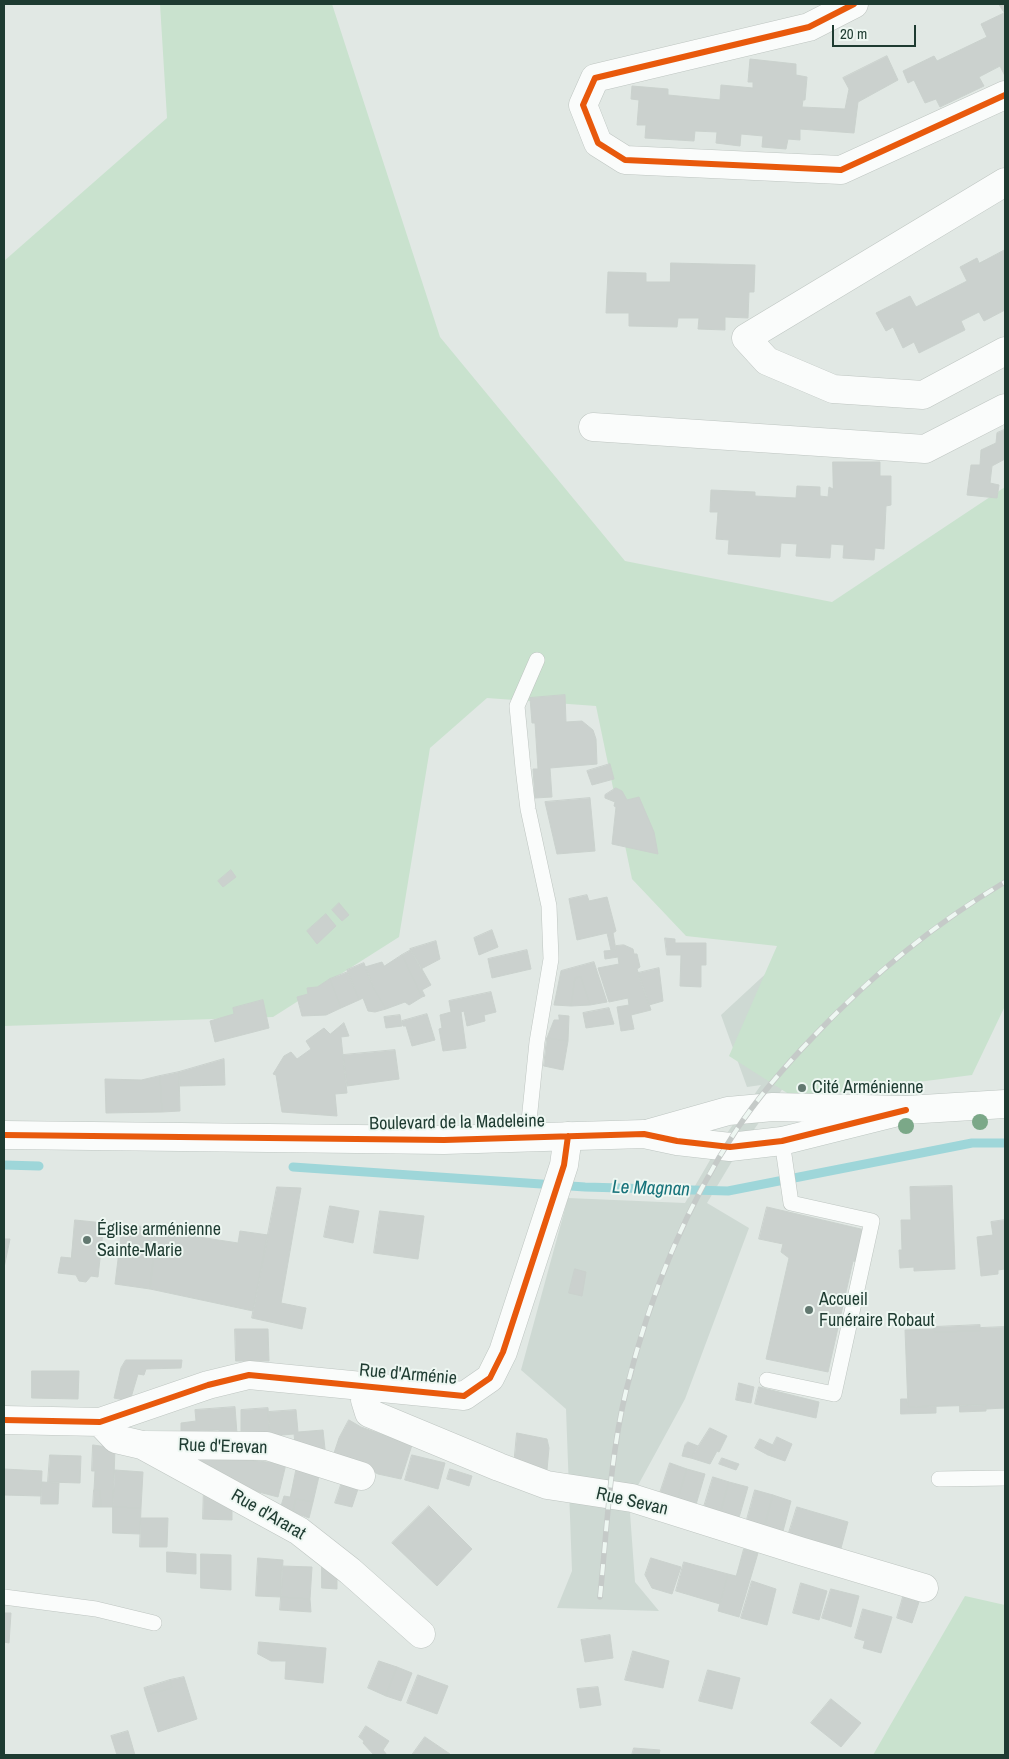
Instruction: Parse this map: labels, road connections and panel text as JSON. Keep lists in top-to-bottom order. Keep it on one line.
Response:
{"streets":{"street":["Boulevard de la Madeleine","Rue d'Arménie","Rue d'Erevan","Rue Sevan","Rue d'Ararat"]},"crossings":[["Boulevard de la Madeleine","Rue d'Arménie"],["Rue d'Arménie","Rue Sevan"],["Rue d'Arménie","Rue d'Ararat"],["Rue d'Erevan","Rue d'Ararat"]],"water":["Le Magnan"],"places":["Cité Arménienne","Église arménienne Sainte-Marie","Accueil Funéraire Robaut"],"scale_bar":"20 m"}
